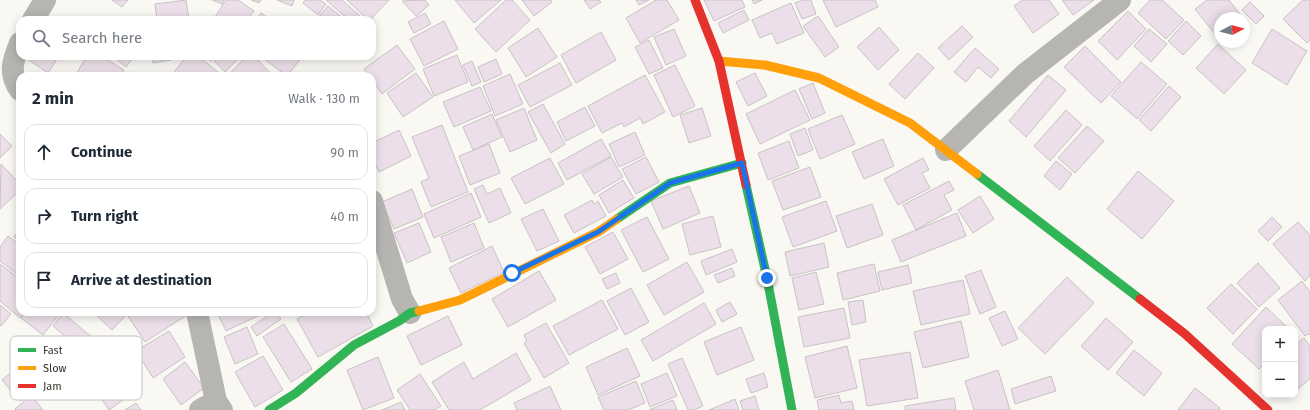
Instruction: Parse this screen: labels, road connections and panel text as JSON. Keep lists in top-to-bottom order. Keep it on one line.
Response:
{"legend":["Fast","Slow","Jam"],"north":"right","page":{"search":"Search here","heading":["2 min","Walk · 130 m"],"list":[["Continue","90 m"],["Turn right","40 m"],"Arrive at destination"],"map_buttons":["+","−"]}}
